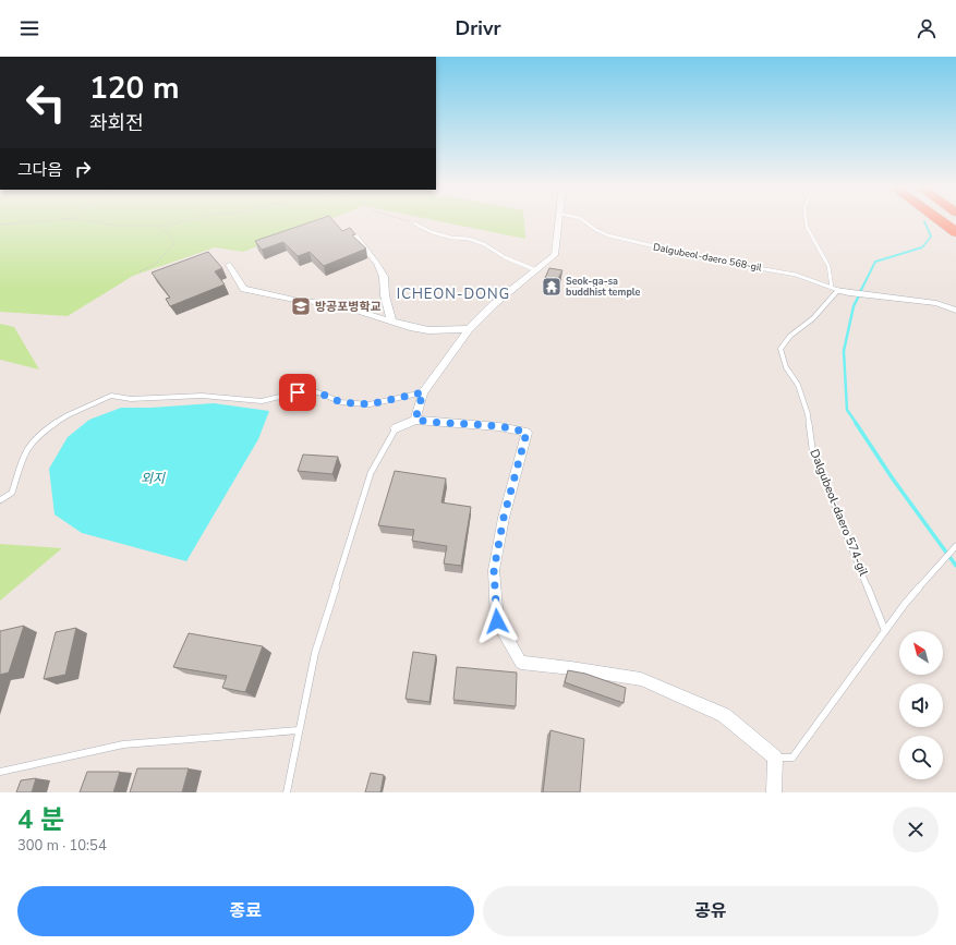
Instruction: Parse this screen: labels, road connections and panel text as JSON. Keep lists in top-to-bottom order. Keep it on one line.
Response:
{"streets":{"lane":["Dalgubeol-daero 568-gil","Dalgubeol-daero 574-gil"]},"crossings":[["Dalgubeol-daero 568-gil","Dalgubeol-daero 574-gil"]],"districts":["ICHEON-DONG"],"water":["외지"],"places":{"temple":["Seok-ga-sa buddhist temple"],"school or university":["방공포병학교"]},"north":"top left","page":{"header":"Drivr","turn":["120 m","좌회전"],"then":"그다음","heading":["4 분","300 m · 10:54"],"buttons":["종료","공유"]}}
